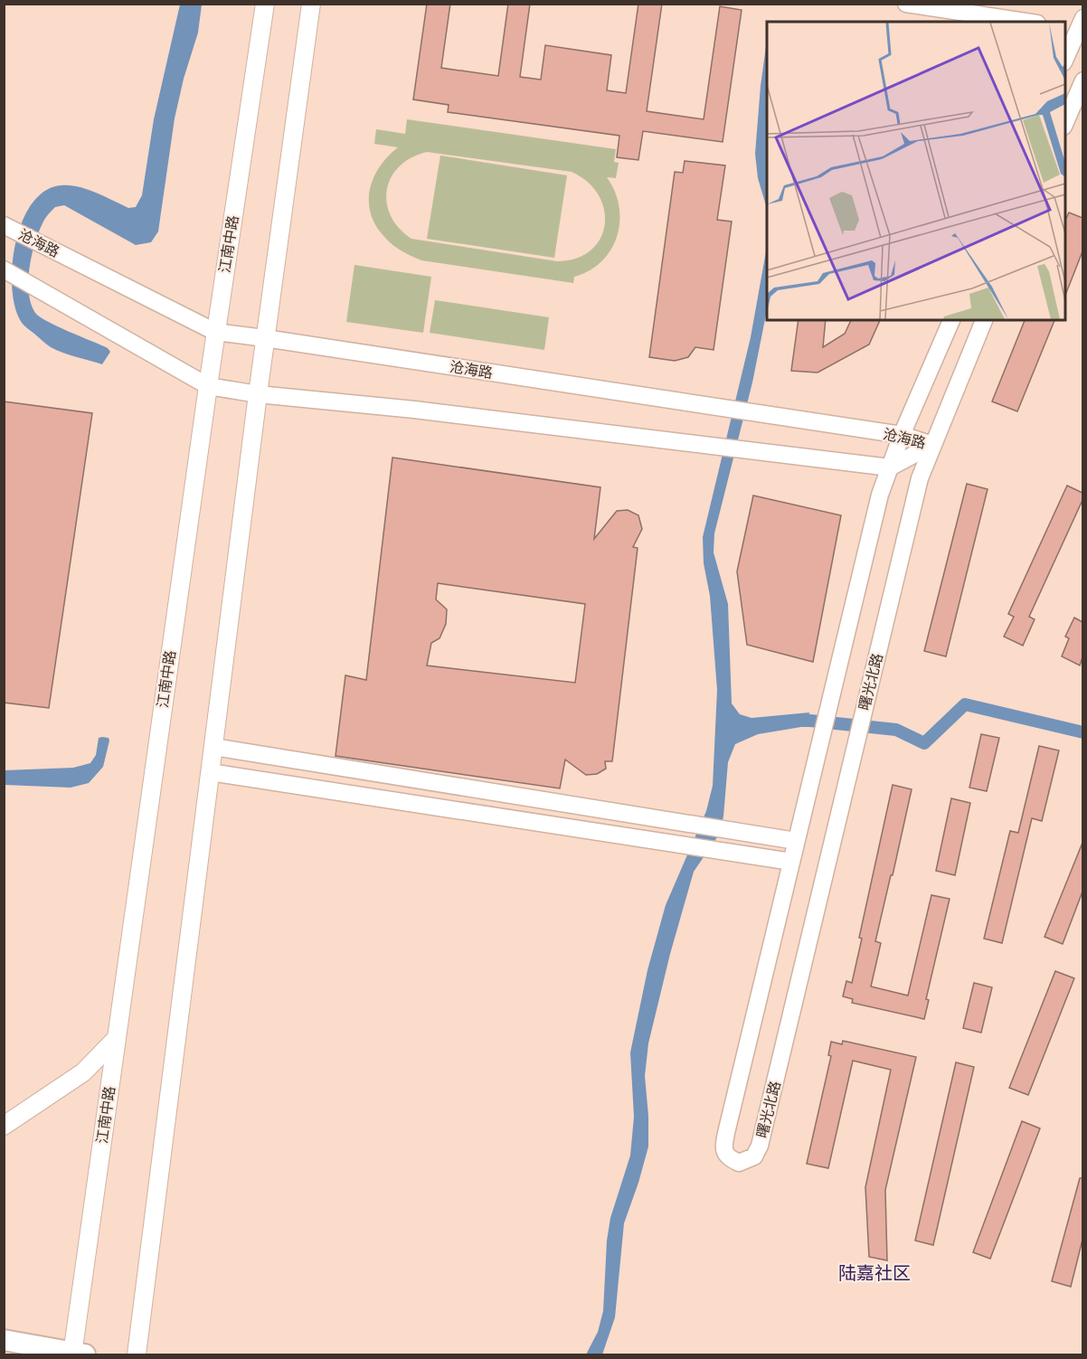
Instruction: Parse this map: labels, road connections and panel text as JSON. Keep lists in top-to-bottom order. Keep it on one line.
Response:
{"streets":{"main road":["江南中路"],"street":["沧海路","曙光北路"]},"crossings":[["沧海路","江南中路"],["沧海路","曙光北路"]],"districts":["陆嘉社区"]}
